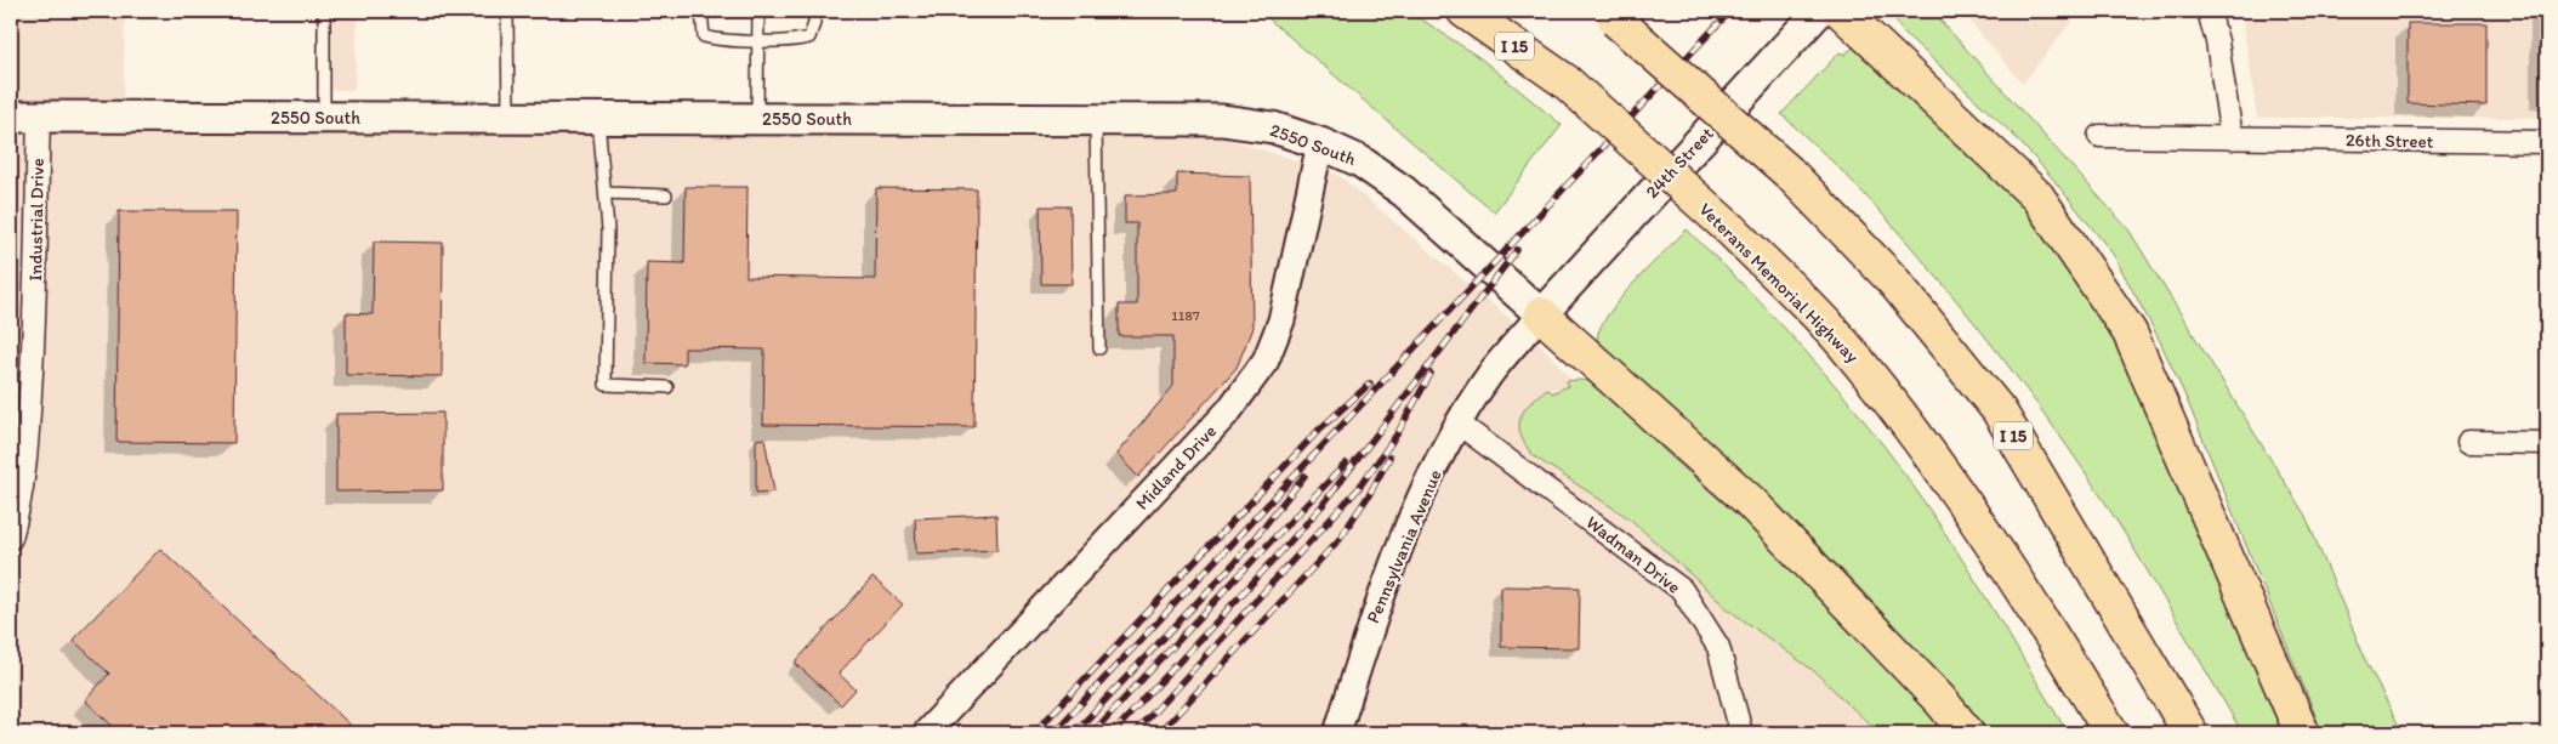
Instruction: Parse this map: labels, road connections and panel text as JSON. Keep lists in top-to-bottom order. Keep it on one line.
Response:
{"streets":{"highway":["I 15","Veterans Memorial Highway"],"main road":["2550 South","24th Street"],"street":["26th Street","Industrial Drive","Midland Drive","Pennsylvania Avenue","Wadman Drive"]},"crossings":[["2550 South","24th Street"],["2550 South","Industrial Drive"],["2550 South","Midland Drive"],["2550 South","Pennsylvania Avenue"],["24th Street","Pennsylvania Avenue"],["Pennsylvania Avenue","Wadman Drive"]],"house_numbers":["1187"]}
